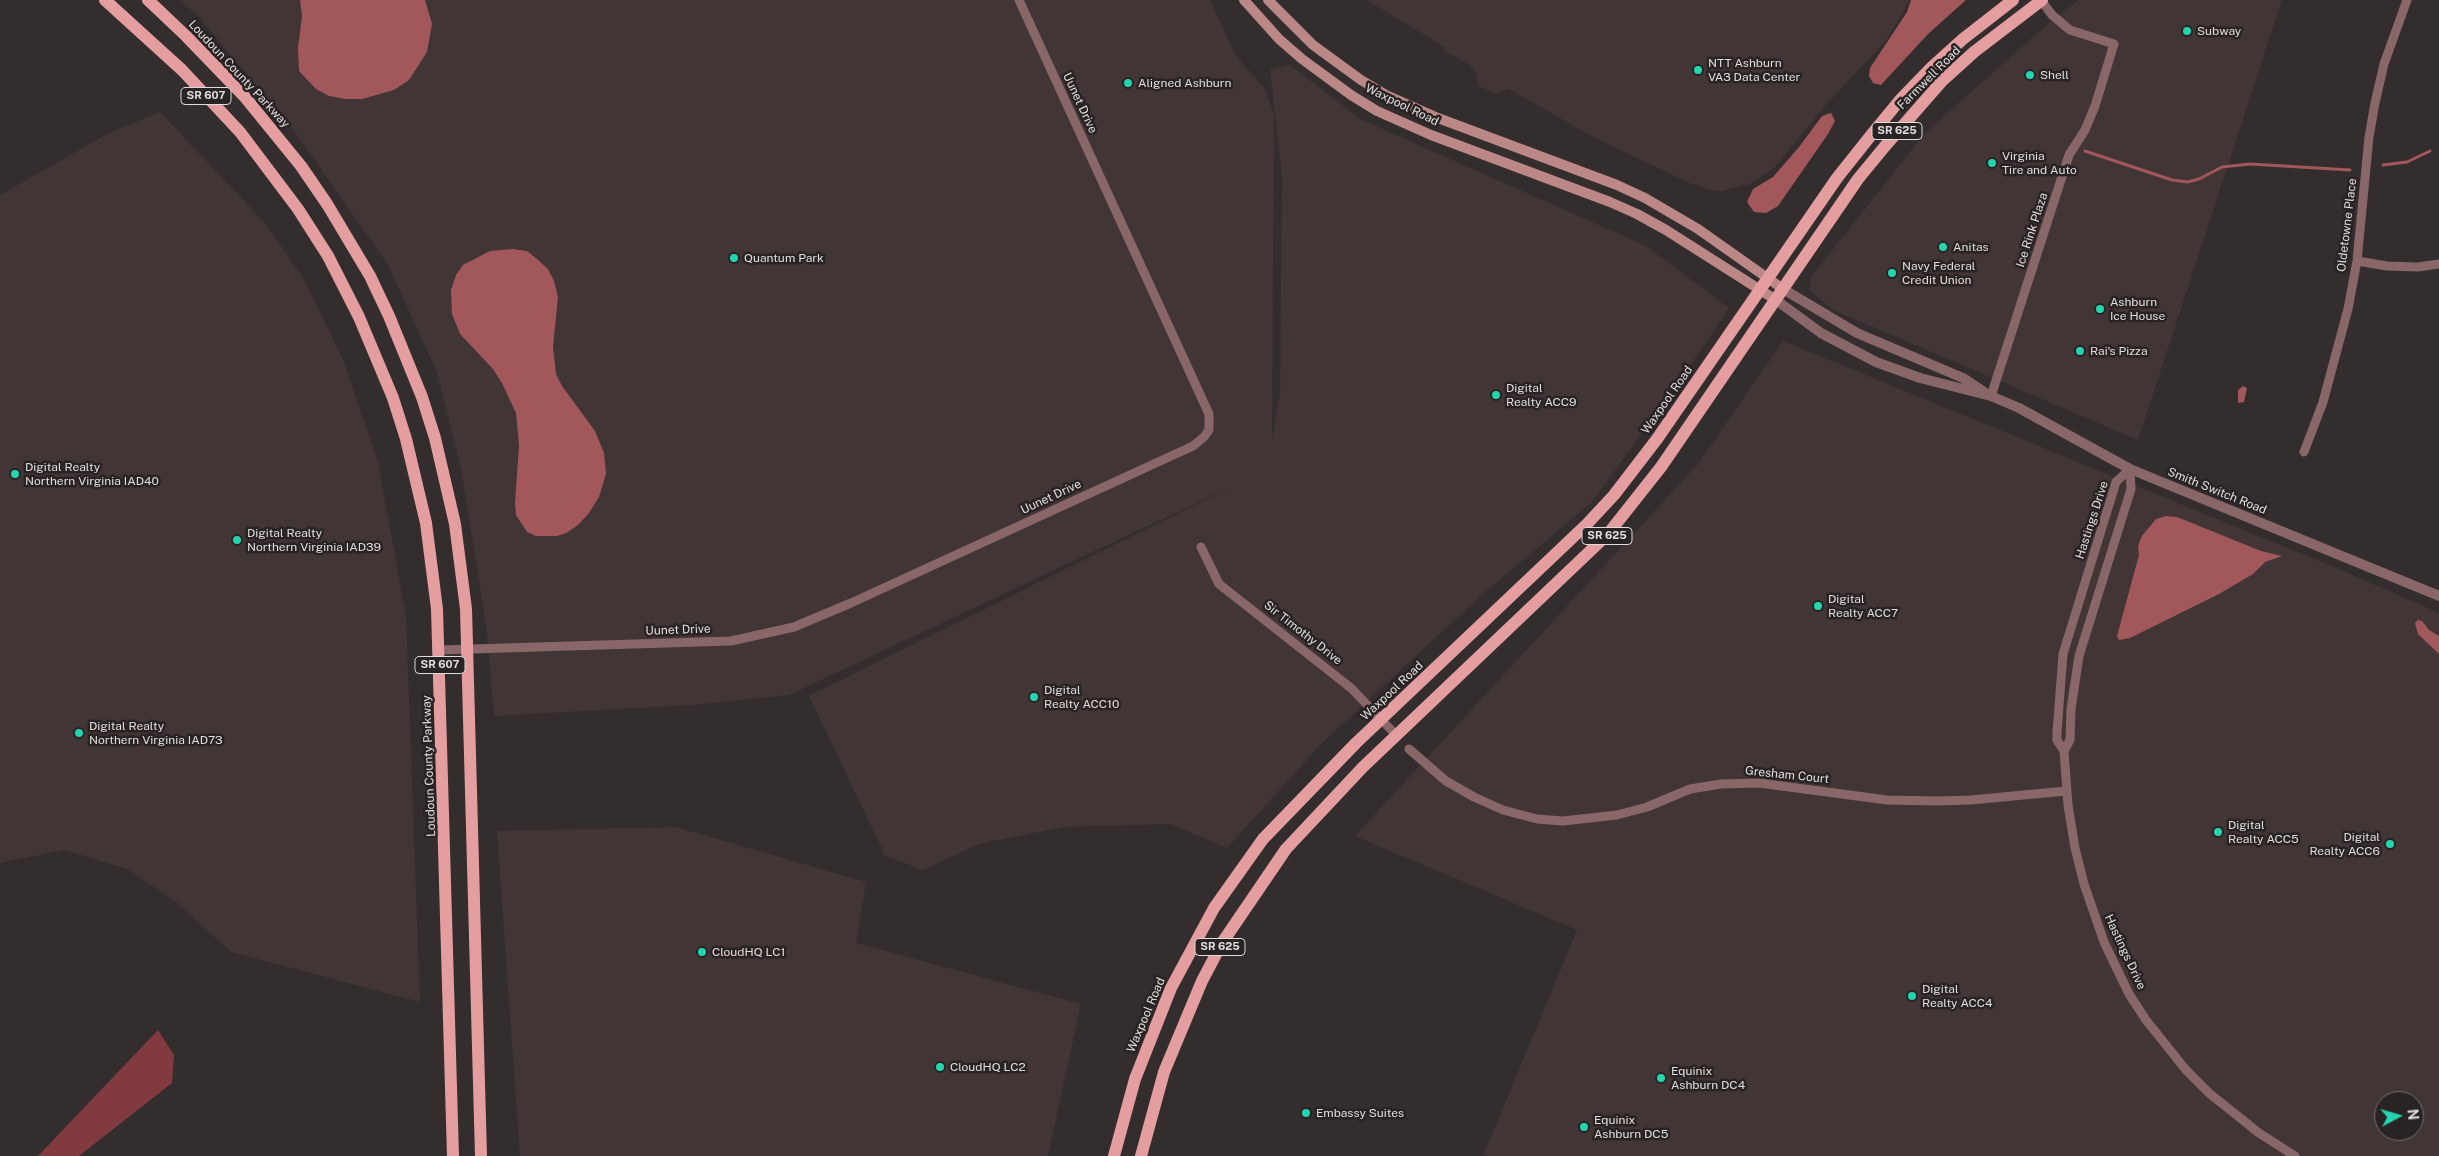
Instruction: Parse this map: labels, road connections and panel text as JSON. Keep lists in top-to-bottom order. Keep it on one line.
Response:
{"streets":{"main road":["Loudoun County Parkway","Farmwell Road","SR 607","Waxpool Road","SR 625"],"street":["Uunet Drive","Oldetowne Place","Ice Rink Plaza","Smith Switch Road","Hastings Drive","Sir Timothy Drive","Gresham Court"]},"crossings":[["Loudoun County Parkway","Uunet Drive"],["Farmwell Road","Waxpool Road"],["Farmwell Road","SR 625"],["Farmwell Road","Ice Rink Plaza"],["Farmwell Road","Smith Switch Road"],["Waxpool Road","SR 625"],["Waxpool Road","Smith Switch Road"],["Waxpool Road","Sir Timothy Drive"],["SR 625","Smith Switch Road"],["SR 625","Sir Timothy Drive"],["Ice Rink Plaza","Smith Switch Road"],["Smith Switch Road","Hastings Drive"],["Hastings Drive","Gresham Court"]],"places":["Subway","NTT Ashburn VA3 Data Center","Shell","Aligned Ashburn","Virginia Tire and Auto","Anitas","Quantum Park","Navy Federal Credit Union","Ashburn Ice House","Rai's Pizza","Digital Realty ACC9","Digital Realty Northern Virginia IAD40","Digital Realty Northern Virginia IAD39","Digital Realty ACC7","Digital Realty ACC10","Digital Realty Northern Virginia IAD73","Digital Realty ACC5","Digital Realty ACC6","CloudHQ LC1","Digital Realty ACC4","CloudHQ LC2","Equinix Ashburn DC4","Embassy Suites","Equinix Ashburn DC5"],"north":"right"}
